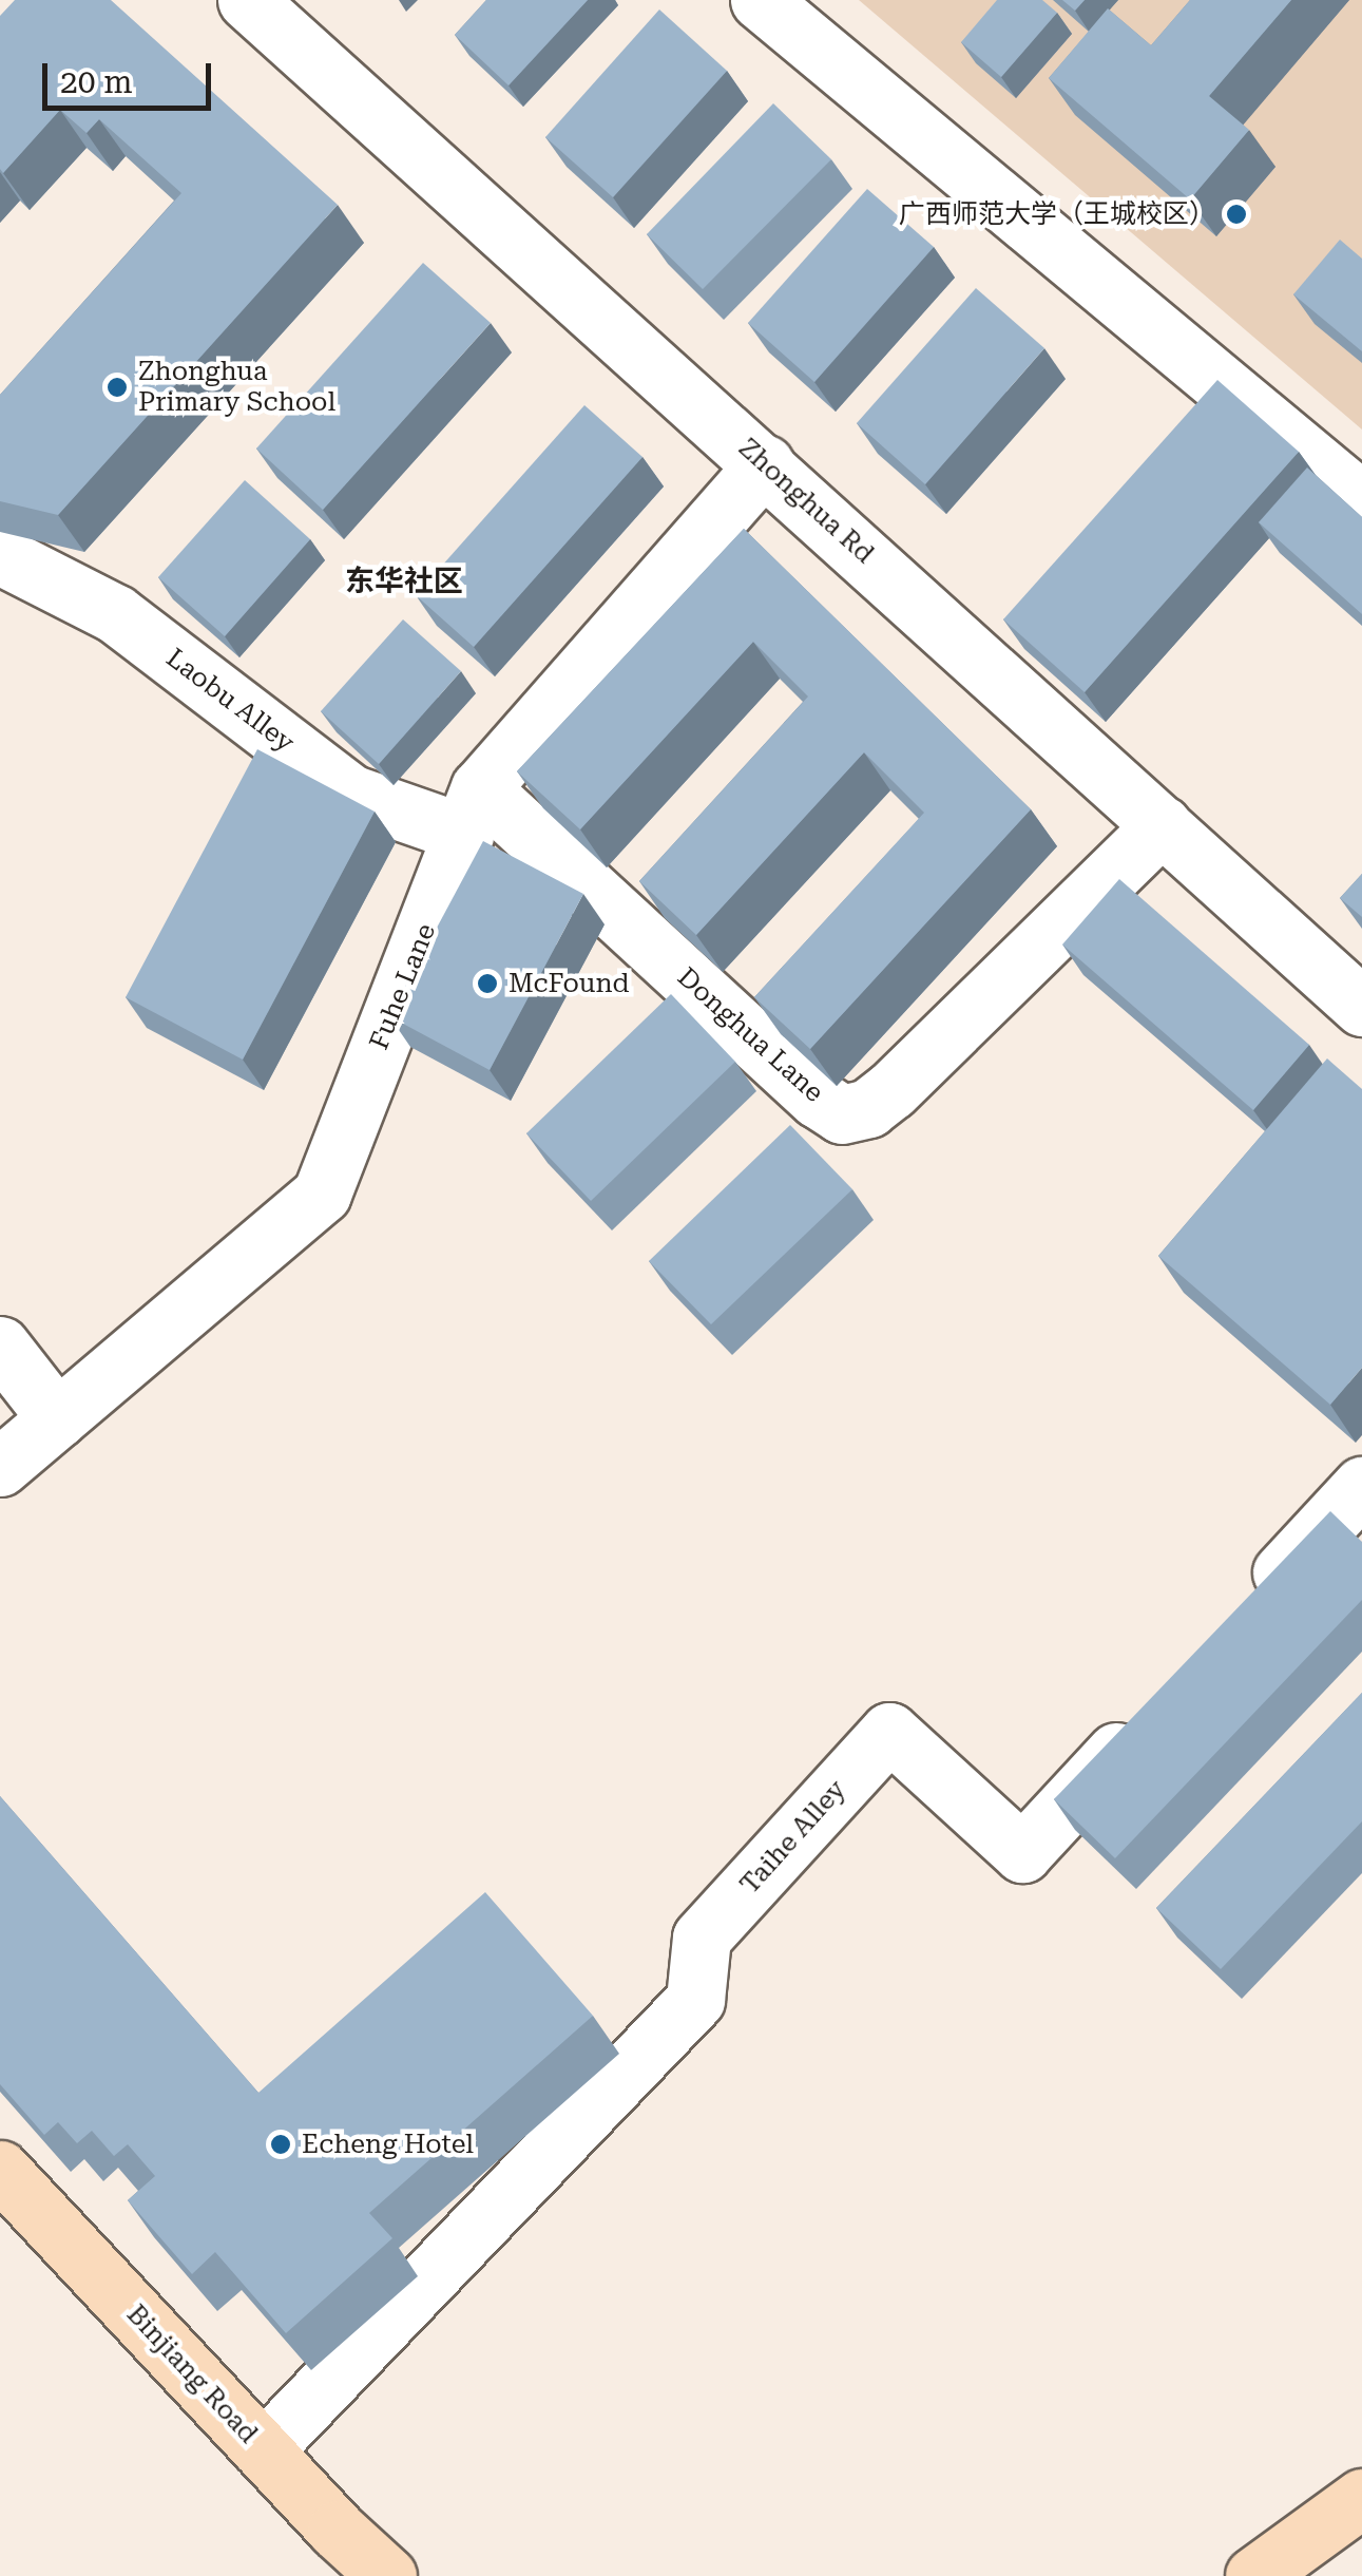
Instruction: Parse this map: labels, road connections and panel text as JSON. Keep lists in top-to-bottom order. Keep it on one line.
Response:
{"streets":{"main road":["Binjiang Road"],"street":["Zhonghua Rd","Laobu Alley","Fuhe Lane","Donghua Lane","Taihe Alley"]},"crossings":[["Zhonghua Rd","Fuhe Lane"],["Zhonghua Rd","Donghua Lane"],["Laobu Alley","Fuhe Lane"],["Laobu Alley","Donghua Lane"],["Fuhe Lane","Donghua Lane"],["Taihe Alley","Binjiang Road"]],"districts":["东华社区"],"places":["广西师范大学（王城校区）","Zhonghua Primary School","McFound","Echeng Hotel"],"scale_bar":"20 m"}
